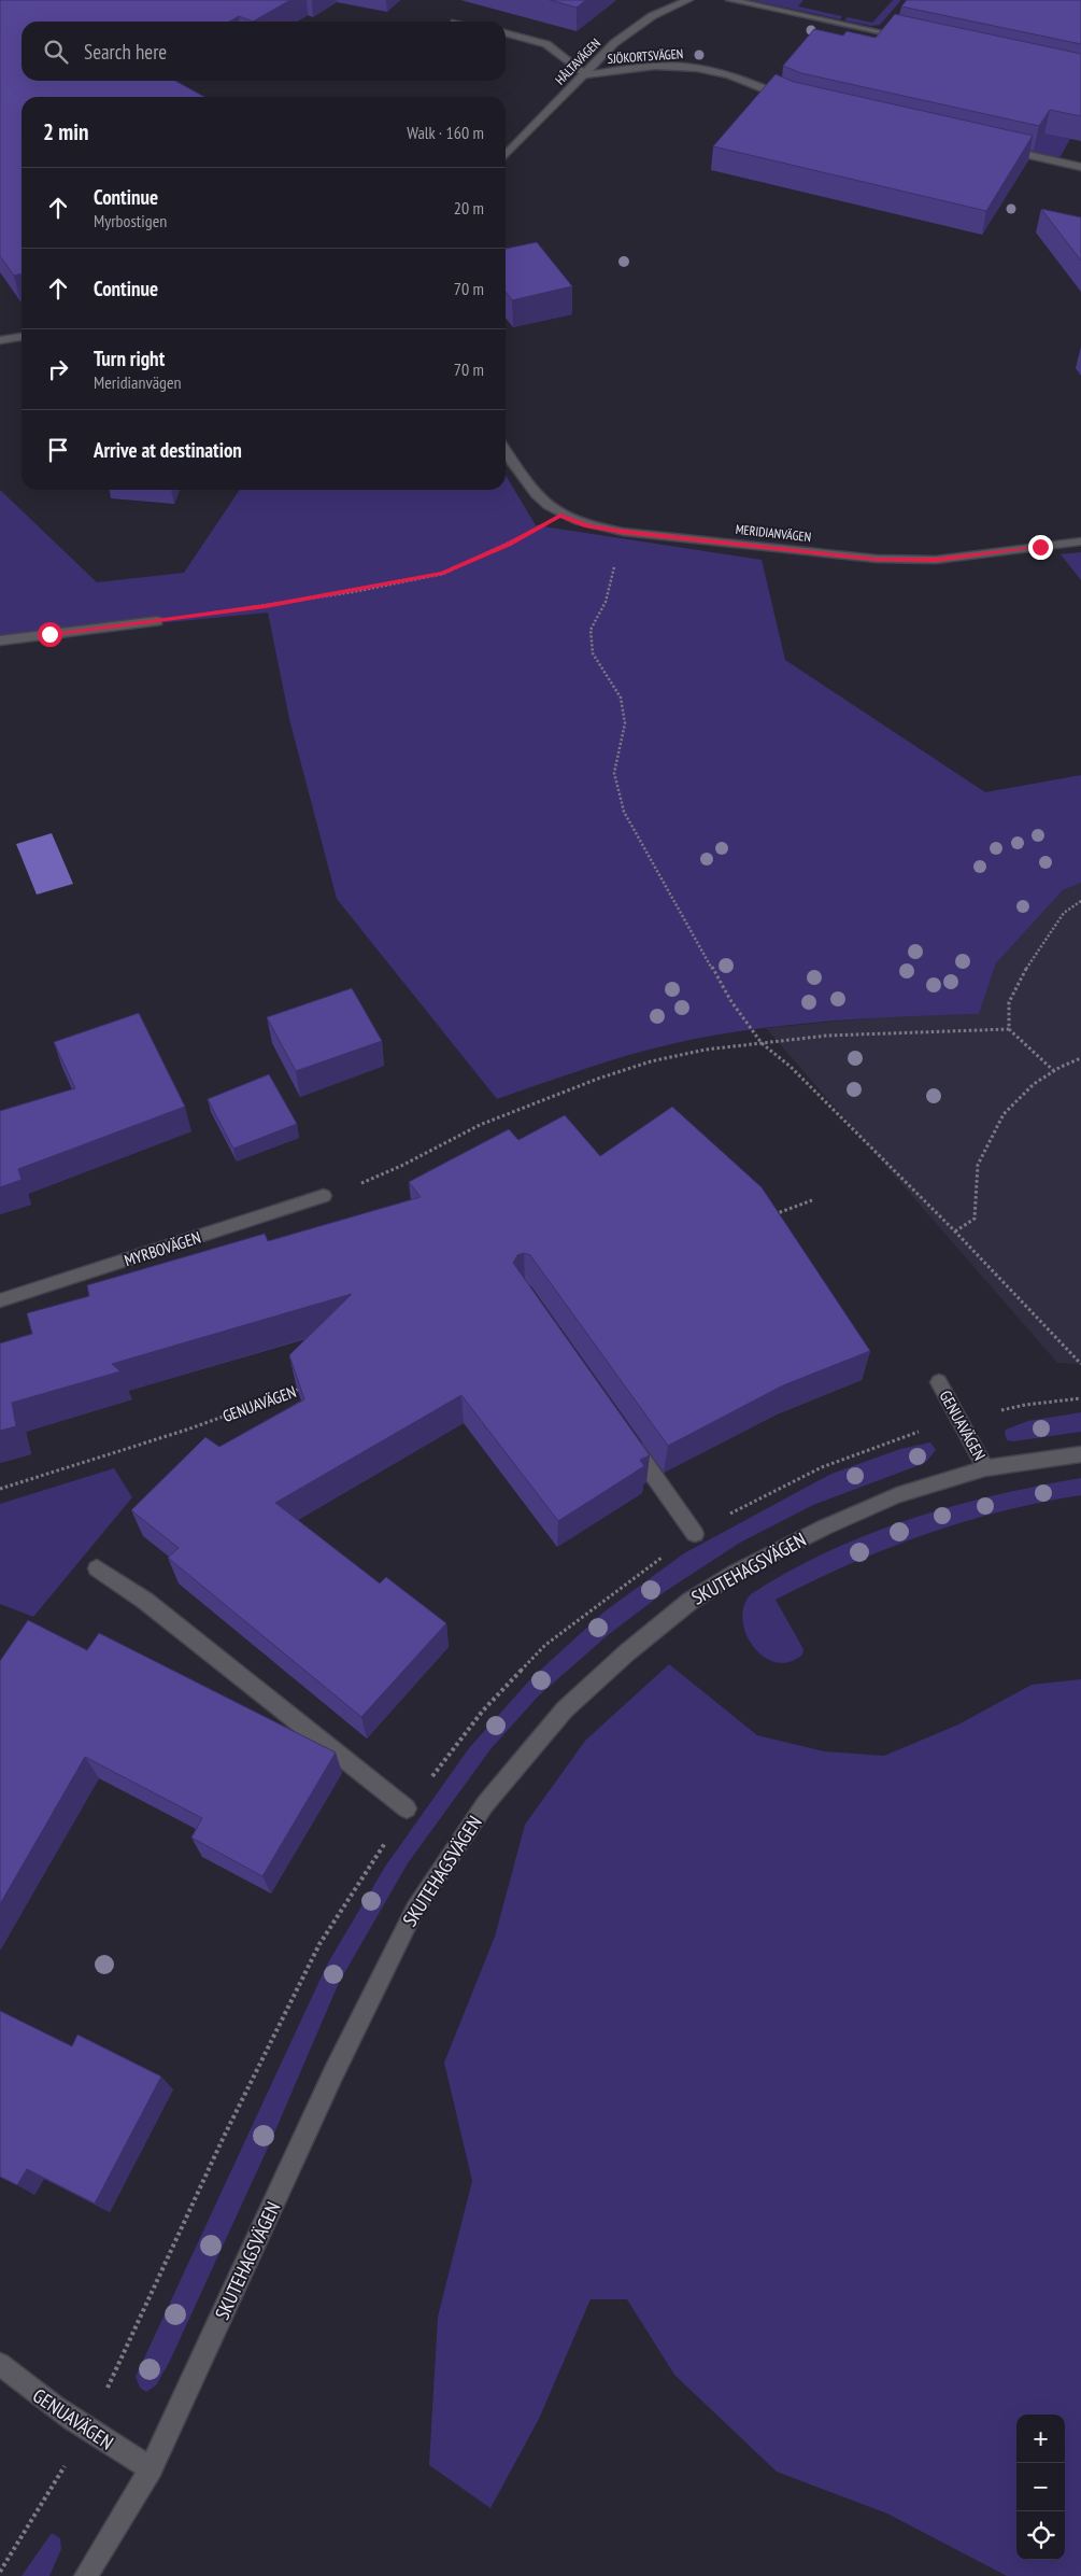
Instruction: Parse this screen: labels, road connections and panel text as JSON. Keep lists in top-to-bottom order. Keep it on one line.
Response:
{"streets":{"street":["SJÖKORTSVÄGEN","HÅLTAVÄGEN","MERIDIANVÄGEN","MYRBOVÄGEN","GENUAVÄGEN","SKUTEHAGSVÄGEN"]},"crossings":[["SJÖKORTSVÄGEN","HÅLTAVÄGEN"],["GENUAVÄGEN","SKUTEHAGSVÄGEN"]],"page":{"search":"Search here","heading":["2 min","Walk · 160 m"],"list":[["Continue","Myrbostigen","20 m"],["Continue","70 m"],["Turn right","Meridianvägen","70 m"],"Arrive at destination"],"map_buttons":["+","−"]}}
